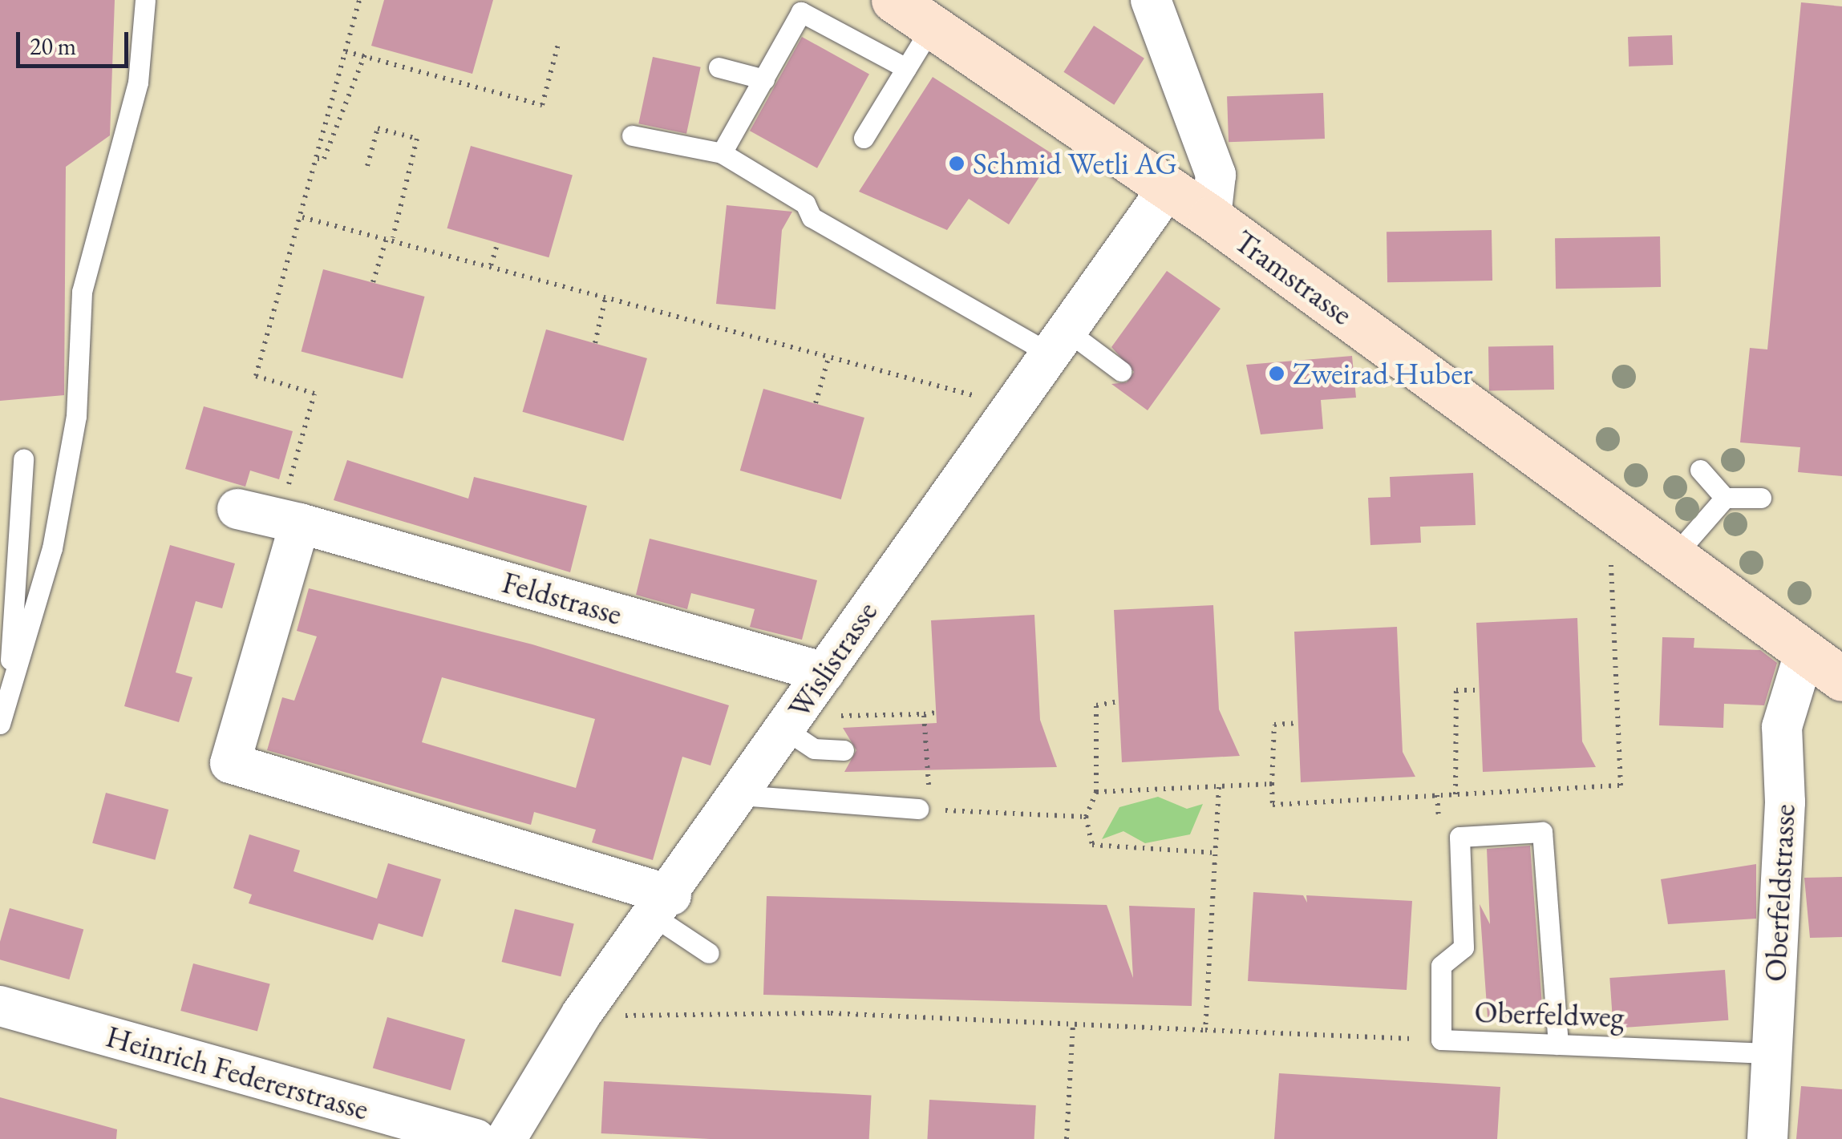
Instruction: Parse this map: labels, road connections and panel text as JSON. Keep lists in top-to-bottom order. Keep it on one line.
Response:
{"streets":{"main road":["Tramstrasse"],"street":["Feldstrasse","Wislistrasse","Oberfeldstrasse","Heinrich Federerstrasse"],"lane":["Oberfeldweg"]},"crossings":[["Tramstrasse","Wislistrasse"],["Tramstrasse","Oberfeldstrasse"],["Feldstrasse","Wislistrasse"],["Oberfeldstrasse","Oberfeldweg"]],"places":["Schmid Wetli AG","Zweirad Huber"],"scale_bar":"20 m"}
